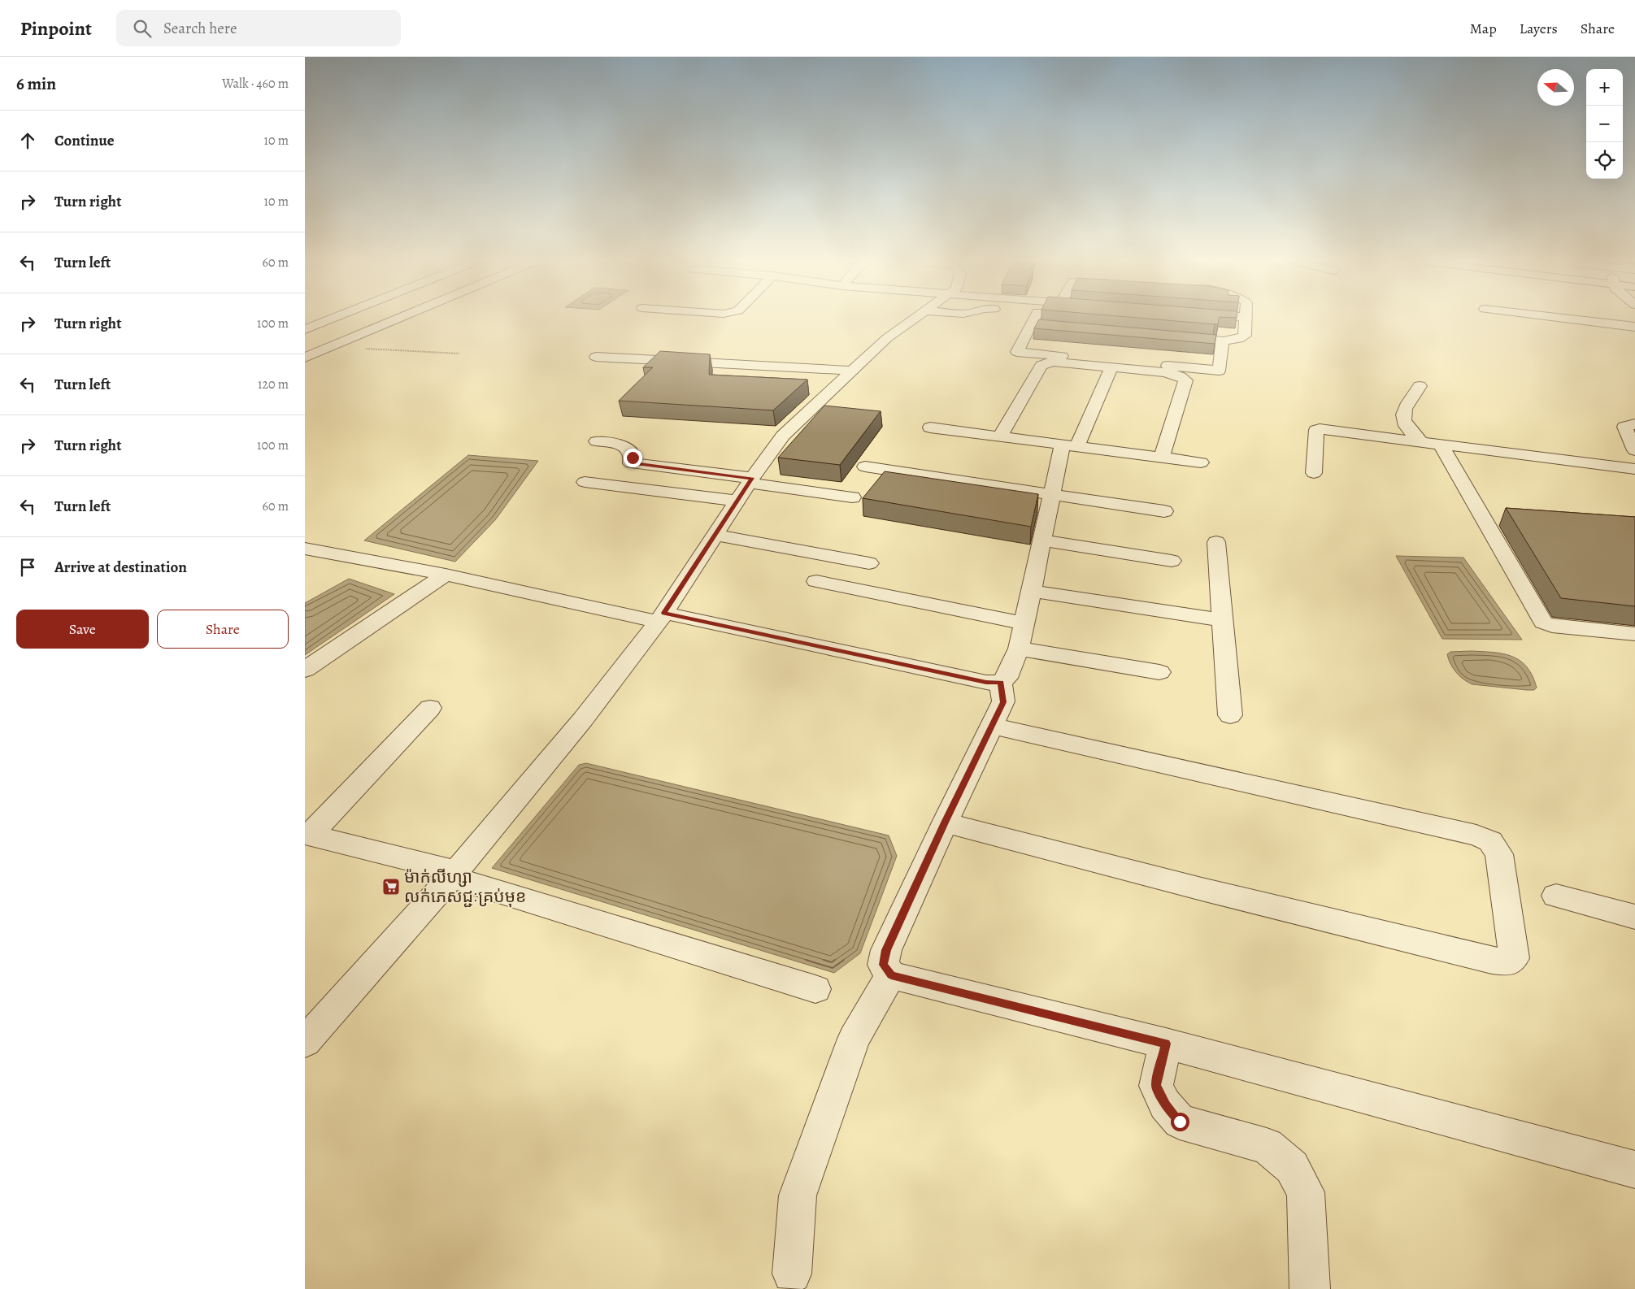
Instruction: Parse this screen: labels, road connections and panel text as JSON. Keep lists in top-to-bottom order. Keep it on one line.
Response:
{"places":{"supermarket":["ម៉ាក់លីហ្សា លក់ភេសជ្ជៈគ្រប់មុខ"]},"north":"left","page":{"header":"Pinpoint","search":"Search here","nav":["Map","Layers","Share"],"heading":["6 min","Walk · 460 m"],"map_buttons":["+","−"],"list":[["Continue","10 m"],["Turn right","10 m"],["Turn left","60 m"],["Turn right","100 m"],["Turn left","120 m"],["Turn right","100 m"],["Turn left","60 m"],"Arrive at destination"],"buttons":["Save","Share"]}}
